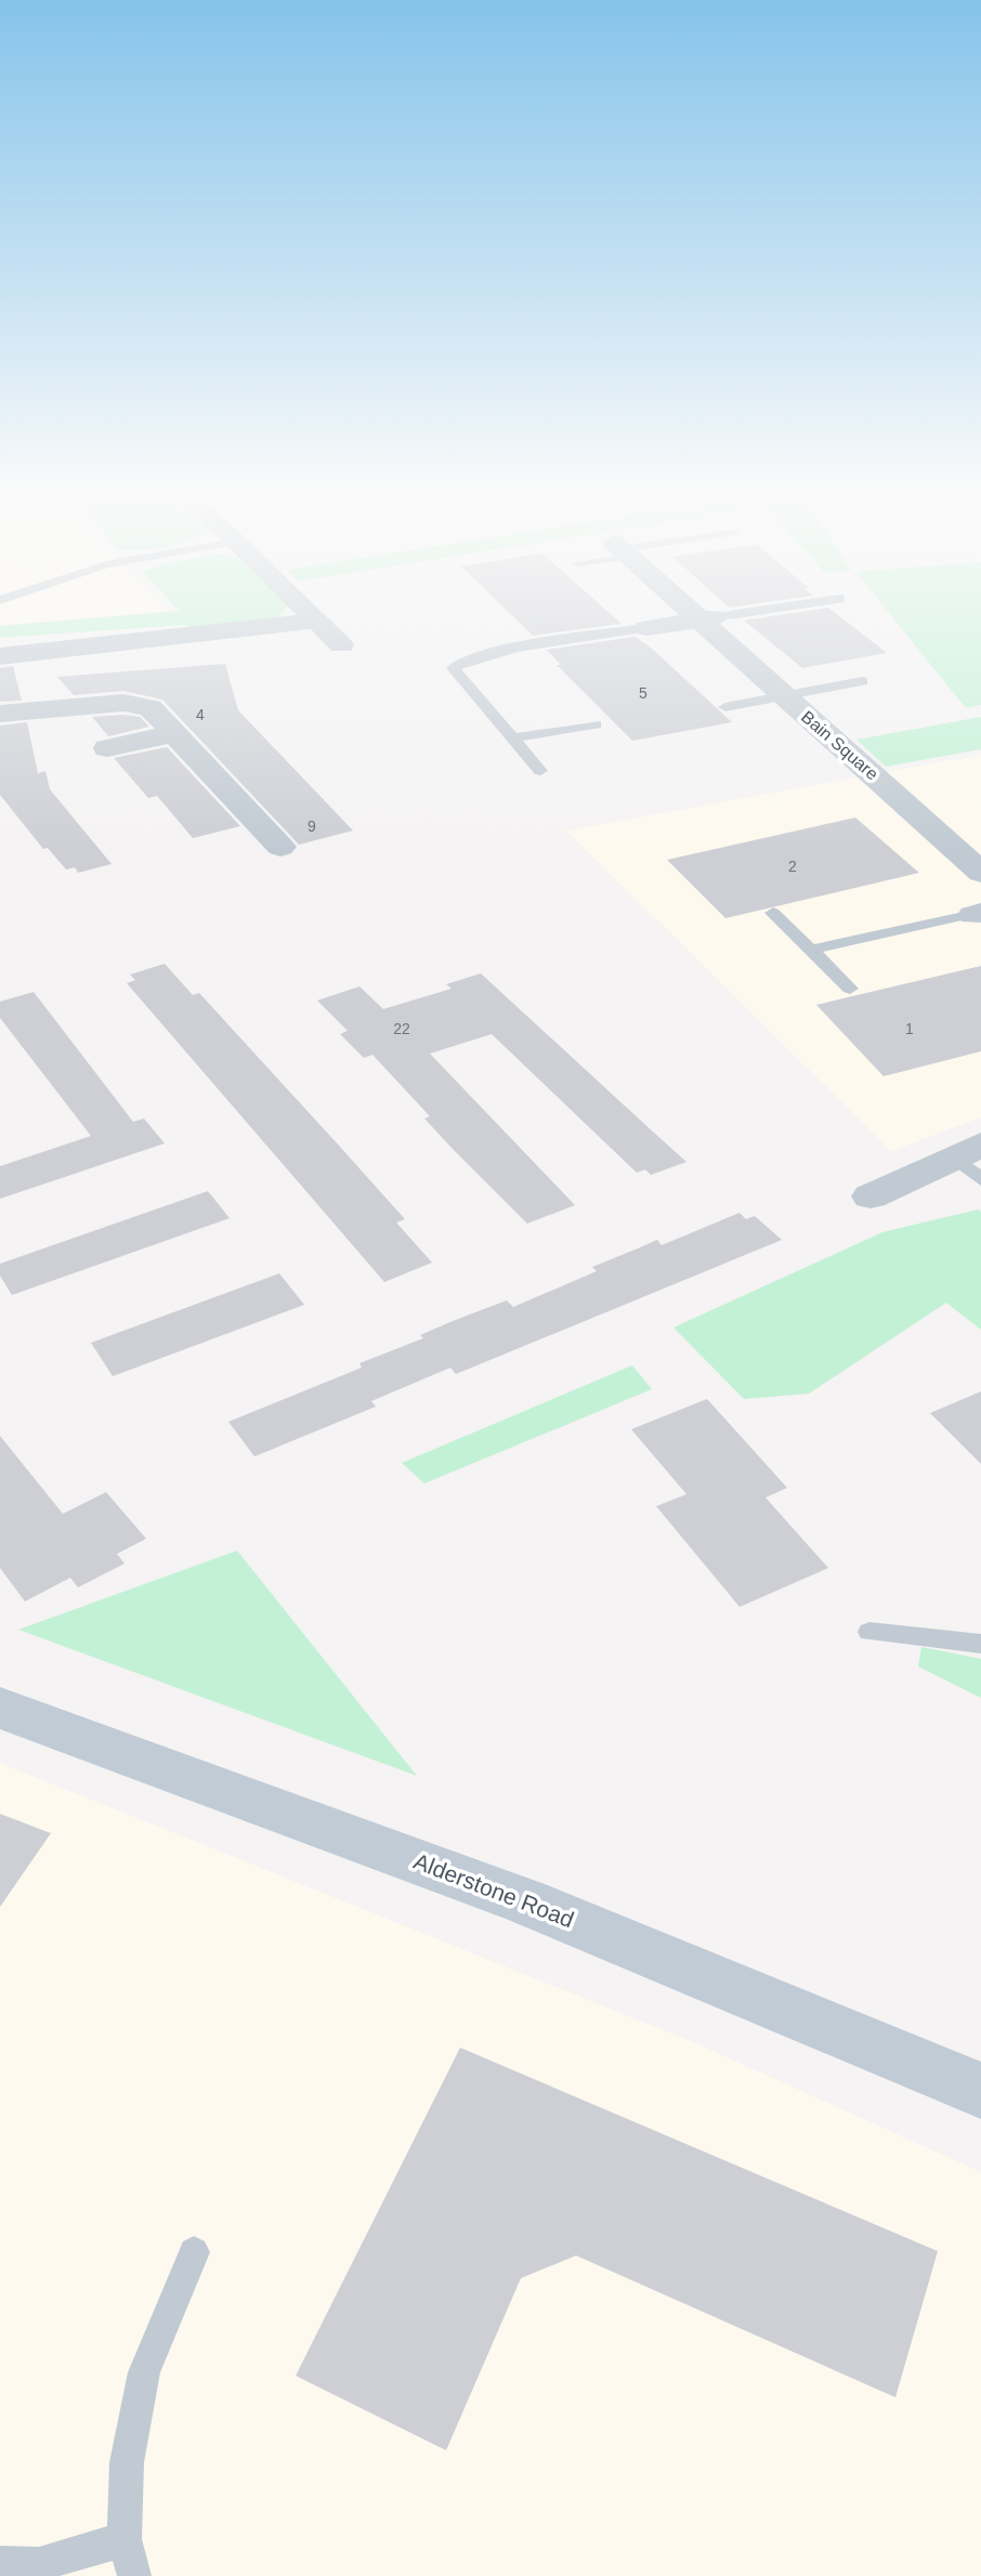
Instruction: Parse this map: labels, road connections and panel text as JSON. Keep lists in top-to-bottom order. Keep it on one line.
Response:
{"streets":{"street":["Bain Square","Alderstone Road"]},"house_numbers":["5","4","9","2","22","1"]}
